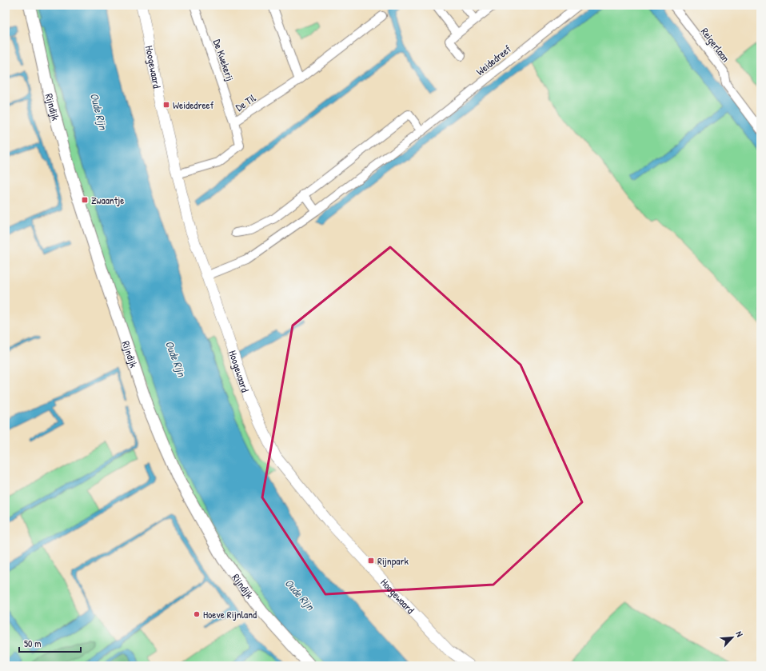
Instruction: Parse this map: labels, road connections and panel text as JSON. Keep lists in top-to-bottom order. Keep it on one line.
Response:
{"streets":{"main road":["Rijndijk"],"street":["Reigerlaan","De Kwekerij","Weidedreef","Hoogewaard","De Til"]},"crossings":[["De Kwekerij","De Til"],["Weidedreef","Hoogewaard"],["Hoogewaard","De Til"]],"water":["Oude Rijn"],"places":{"transit":["Weidedreef","Zwaantje","Rijnpark"],"other":["Hoeve Rijnland"]},"scale_bar":"50 m","north":"top right"}
